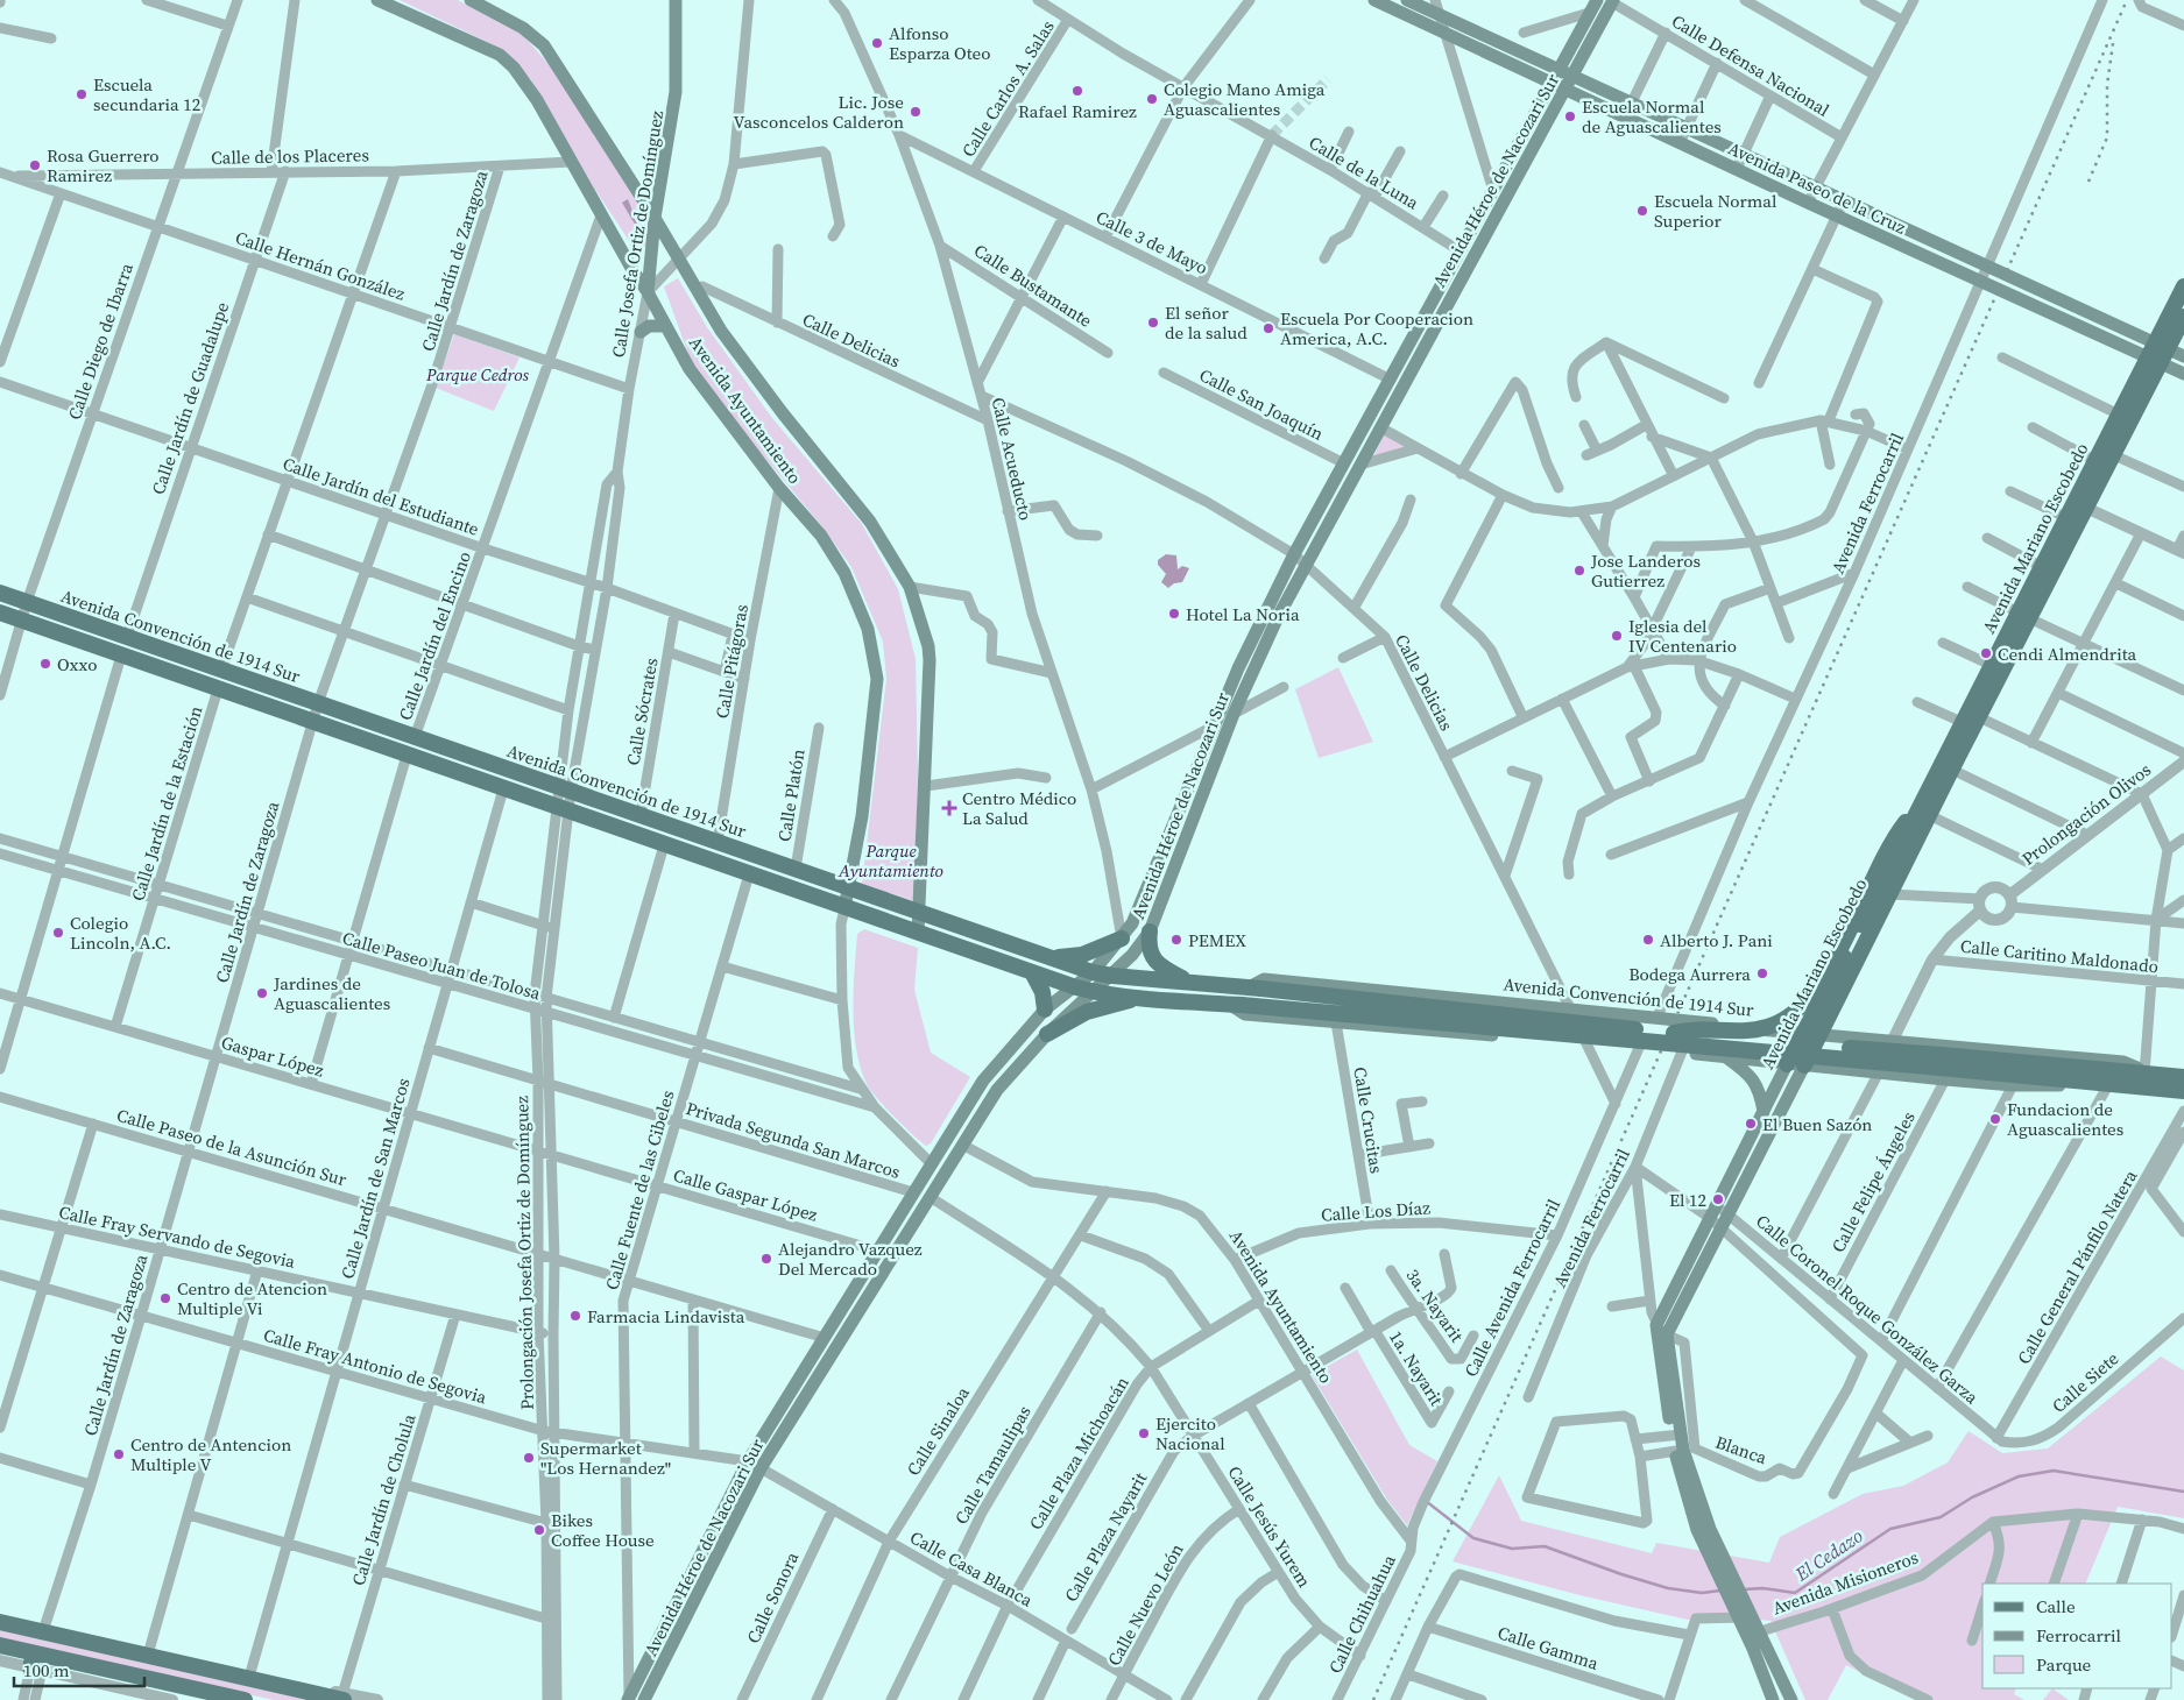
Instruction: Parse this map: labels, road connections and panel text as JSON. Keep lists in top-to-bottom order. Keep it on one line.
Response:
{"streets":{"main road":["Avenida Héroe de Nacozari Sur","Avenida Paseo de la Cruz","Calle Josefa Ortiz de Domínguez","Avenida Ayuntamiento","Avenida Mariano Escobedo","Avenida Convención de 1914 Sur"],"street":["Calle Defensa Nacional","Calle Carlos A. Salas","Calle de los Placeres","Calle de la Luna","Calle 3 de Mayo","Calle Jardín de Zaragoza","Calle Hernán González","Calle Bustamante","Calle Delicias","Calle Diego de Ibarra","Calle Jardín de Guadalupe","Calle San Joaquín","Calle Acueducto","Calle Jardín del Estudiante","Avenida Ferrocarril","Calle Jardín del Encino","Calle Pitágoras","Calle Sócrates","Calle Platón","Calle Jardín de la Estación","Prolongación Olivos","Calle Caritino Maldonado","Calle Paseo Juan de Tolosa","Gaspar López","Calle Crucitas","Privada Segunda San Marcos","Calle Paseo de la Asunción Sur","Calle Jardín de San Marcos","Calle Felipe Ángeles","Calle Fuente de las Cibeles","Calle Gaspar López","Calle Los Díaz","Calle Fray Servando de Segovia","Prolongación Josefa Ortiz de Domínguez","Calle General Pánfilo Natera","Calle Avenida Ferrocarril","3a. Nayarit","Calle Coronel Roque González Garza","Calle Fray Antonio de Segovia","1a. Nayarit","Calle Siete","Calle Sinaloa","Blanca","Calle Plaza Michoacán","Calle Tamaulipas","Calle Jardín de Cholula","Calle Jesús Yurem","Calle Plaza Nayarit","Calle Casa Blanca","Avenida Misioneros","Calle Sonora","Calle Nuevo León","Calle Chihuahua","Calle Gamma"]},"crossings":[["Calle Defensa Nacional","Avenida Héroe de Nacozari Sur"],["Calle Carlos A. Salas","Calle de la Luna"],["Calle Carlos A. Salas","Calle 3 de Mayo"],["Calle de los Placeres","Calle Jardín de Zaragoza"],["Calle de los Placeres","Calle Hernán González"],["Calle de los Placeres","Calle Diego de Ibarra"],["Calle de los Placeres","Calle Jardín de Guadalupe"],["Calle de los Placeres","Avenida Ayuntamiento"],["Calle de la Luna","Avenida Héroe de Nacozari Sur"],["Avenida Héroe de Nacozari Sur","Avenida Paseo de la Cruz"],["Avenida Héroe de Nacozari Sur","Calle 3 de Mayo"],["Avenida Héroe de Nacozari Sur","Calle Delicias"],["Avenida Héroe de Nacozari Sur","Calle San Joaquín"],["Avenida Héroe de Nacozari Sur","Avenida Ayuntamiento"],["Avenida Héroe de Nacozari Sur","Calle Acueducto"],["Avenida Héroe de Nacozari Sur","Avenida Convención de 1914 Sur"],["Avenida Héroe de Nacozari Sur","Privada Segunda San Marcos"],["Avenida Héroe de Nacozari Sur","Calle Paseo de la Asunción Sur"],["Avenida Héroe de Nacozari Sur","Calle Fuente de las Cibeles"],["Avenida Héroe de Nacozari Sur","Calle Gaspar López"],["Avenida Héroe de Nacozari Sur","Calle Fray Antonio de Segovia"],["Avenida Héroe de Nacozari Sur","Calle Jesús Yurem"],["Avenida Héroe de Nacozari Sur","Calle Casa Blanca"],["Avenida Paseo de la Cruz","Avenida Ferrocarril"],["Avenida Paseo de la Cruz","Avenida Mariano Escobedo"],["Calle Josefa Ortiz de Domínguez","Calle Hernán González"],["Calle Josefa Ortiz de Domínguez","Avenida Ayuntamiento"],["Calle Josefa Ortiz de Domínguez","Calle Jardín del Estudiante"],["Calle Josefa Ortiz de Domínguez","Avenida Convención de 1914 Sur"],["Calle Josefa Ortiz de Domínguez","Prolongación Josefa Ortiz de Domínguez"],["Calle 3 de Mayo","Calle Acueducto"],["Calle Jardín de Zaragoza","Calle Hernán González"],["Calle Jardín de Zaragoza","Calle Jardín del Estudiante"],["Calle Jardín de Zaragoza","Avenida Convención de 1914 Sur"],["Calle Jardín de Zaragoza","Calle Paseo Juan de Tolosa"],["Calle Jardín de Zaragoza","Gaspar López"],["Calle Jardín de Zaragoza","Calle Paseo de la Asunción Sur"],["Calle Jardín de Zaragoza","Calle Fray Servando de Segovia"],["Calle Jardín de Zaragoza","Calle Fray Antonio de Segovia"],["Calle Hernán González","Calle Diego de Ibarra"],["Calle Hernán González","Calle Jardín de Guadalupe"],["Calle Hernán González","Calle Jardín del Encino"],["Calle Bustamante","Calle Acueducto"],["Calle Delicias","Calle Acueducto"],["Calle Delicias","Avenida Convención de 1914 Sur"],["Calle Delicias","Calle Avenida Ferrocarril"],["Calle Diego de Ibarra","Calle Jardín del Estudiante"],["Calle Diego de Ibarra","Avenida Convención de 1914 Sur"],["Calle Jardín de Guadalupe","Calle Jardín del Estudiante"],["Calle Jardín de Guadalupe","Avenida Convención de 1914 Sur"],["Avenida Ayuntamiento","Avenida Convención de 1914 Sur"],["Avenida Ayuntamiento","Calle Jardín del Encino"],["Avenida Ayuntamiento","Calle Pitágoras"],["Avenida Ayuntamiento","Calle Los Díaz"],["Avenida Ayuntamiento","Calle Avenida Ferrocarril"],["Avenida Ayuntamiento","Calle Sinaloa"],["Avenida Ayuntamiento","Calle Plaza Michoacán"],["Avenida Ayuntamiento","Calle Plaza Nayarit"],["Avenida Ayuntamiento","Calle Chihuahua"],["Calle Jardín del Estudiante","Calle Jardín del Encino"],["Calle Jardín del Estudiante","Calle Pitágoras"],["Calle Jardín del Estudiante","Calle Sócrates"],["Avenida Ferrocarril","Avenida Convención de 1914 Sur"],["Avenida Mariano Escobedo","Avenida Convención de 1914 Sur"],["Avenida Mariano Escobedo","Calle Coronel Roque González Garza"],["Avenida Mariano Escobedo","Blanca"],["Avenida Convención de 1914 Sur","Calle Jardín del Encino"],["Avenida Convención de 1914 Sur","Calle Pitágoras"],["Avenida Convención de 1914 Sur","Calle Sócrates"],["Avenida Convención de 1914 Sur","Calle Platón"],["Avenida Convención de 1914 Sur","Calle Jardín de la Estación"],["Avenida Convención de 1914 Sur","Calle Crucitas"],["Avenida Convención de 1914 Sur","Calle Jardín de San Marcos"],["Avenida Convención de 1914 Sur","Calle Felipe Ángeles"],["Avenida Convención de 1914 Sur","Calle Fuente de las Cibeles"],["Avenida Convención de 1914 Sur","Prolongación Josefa Ortiz de Domínguez"],["Avenida Convención de 1914 Sur","Calle Avenida Ferrocarril"],["Calle Jardín de la Estación","Calle Paseo Juan de Tolosa"],["Calle Jardín de la Estación","Gaspar López"],["Calle Paseo Juan de Tolosa","Calle Jardín de San Marcos"],["Calle Paseo Juan de Tolosa","Calle Fuente de las Cibeles"],["Calle Paseo Juan de Tolosa","Prolongación Josefa Ortiz de Domínguez"],["Gaspar López","Calle Jardín de San Marcos"],["Gaspar López","Calle Gaspar López"],["Gaspar López","Prolongación Josefa Ortiz de Domínguez"],["Calle Crucitas","Calle Los Díaz"],["Privada Segunda San Marcos","Calle Jardín de San Marcos"],["Privada Segunda San Marcos","Calle Fuente de las Cibeles"],["Privada Segunda San Marcos","Prolongación Josefa Ortiz de Domínguez"],["Calle Paseo de la Asunción Sur","Calle Jardín de San Marcos"],["Calle Paseo de la Asunción Sur","Calle Fuente de las Cibeles"],["Calle Paseo de la Asunción Sur","Prolongación Josefa Ortiz de Domínguez"],["Calle Jardín de San Marcos","Calle Fray Servando de Segovia"],["Calle Jardín de San Marcos","Calle Fray Antonio de Segovia"],["Calle Felipe Ángeles","Calle Coronel Roque González Garza"],["Calle Fuente de las Cibeles","Calle Gaspar López"],["Calle Fuente de las Cibeles","Calle Fray Antonio de Segovia"],["Calle Gaspar López","Prolongación Josefa Ortiz de Domínguez"],["Calle Los Díaz","Calle Avenida Ferrocarril"],["Calle Fray Servando de Segovia","Prolongación Josefa Ortiz de Domínguez"],["Calle Fray Servando de Segovia","Calle Jardín de Cholula"],["Prolongación Josefa Ortiz de Domínguez","Calle Fray Antonio de Segovia"],["Calle General Pánfilo Natera","Calle Coronel Roque González Garza"],["Calle General Pánfilo Natera","Calle Siete"],["Calle Avenida Ferrocarril","Calle Chihuahua"],["3a. Nayarit","Calle Plaza Nayarit"],["Calle Coronel Roque González Garza","Calle Siete"],["Calle Fray Antonio de Segovia","Calle Jardín de Cholula"],["1a. Nayarit","Calle Plaza Nayarit"],["Calle Sinaloa","Calle Jesús Yurem"],["Calle Sinaloa","Calle Casa Blanca"],["Calle Plaza Michoacán","Calle Jesús Yurem"],["Calle Plaza Michoacán","Calle Casa Blanca"],["Calle Tamaulipas","Calle Jesús Yurem"],["Calle Tamaulipas","Calle Casa Blanca"],["Calle Jesús Yurem","Calle Plaza Nayarit"],["Calle Jesús Yurem","Calle Nuevo León"],["Calle Jesús Yurem","Calle Chihuahua"],["Calle Casa Blanca","Calle Sonora"],["Calle Casa Blanca","Calle Nuevo León"]],"water":["El Cedazo"],"parks":["Parque Cedros","Parque Ayuntamiento"],"places":{"other":["Alfonso Esparza Oteo","Rafael Ramirez","Escuela secundaria 12","Colegio Mano Amiga Aguascalientes","Lic. Jose Vasconcelos Calderon","Escuela Normal de Aguascalientes","Rosa Guerrero Ramirez","Escuela Normal Superior","El señor de la salud","Escuela Por Cooperacion America, A.C.","Jose Landeros Gutierrez","Hotel La Noria","Iglesia del IV Centenario","Cendi Almendrita","Oxxo","Colegio Lincoln, A.C.","PEMEX","Alberto J. Pani","Bodega Aurrera","Jardines de Aguascalientes","Fundacion de Aguascalientes","El Buen Sazón","El 12","Alejandro Vazquez Del Mercado","Centro de Atencion Multiple Vi","Farmacia Lindavista","Ejercito Nacional","Centro de Antencion Multiple V","Supermarket \"Los Hernandez\"","Bikes Coffee House"],"health":["Centro Médico La Salud"]},"legend":["Calle","Ferrocarril","Parque"],"scale_bar":"100 m"}
